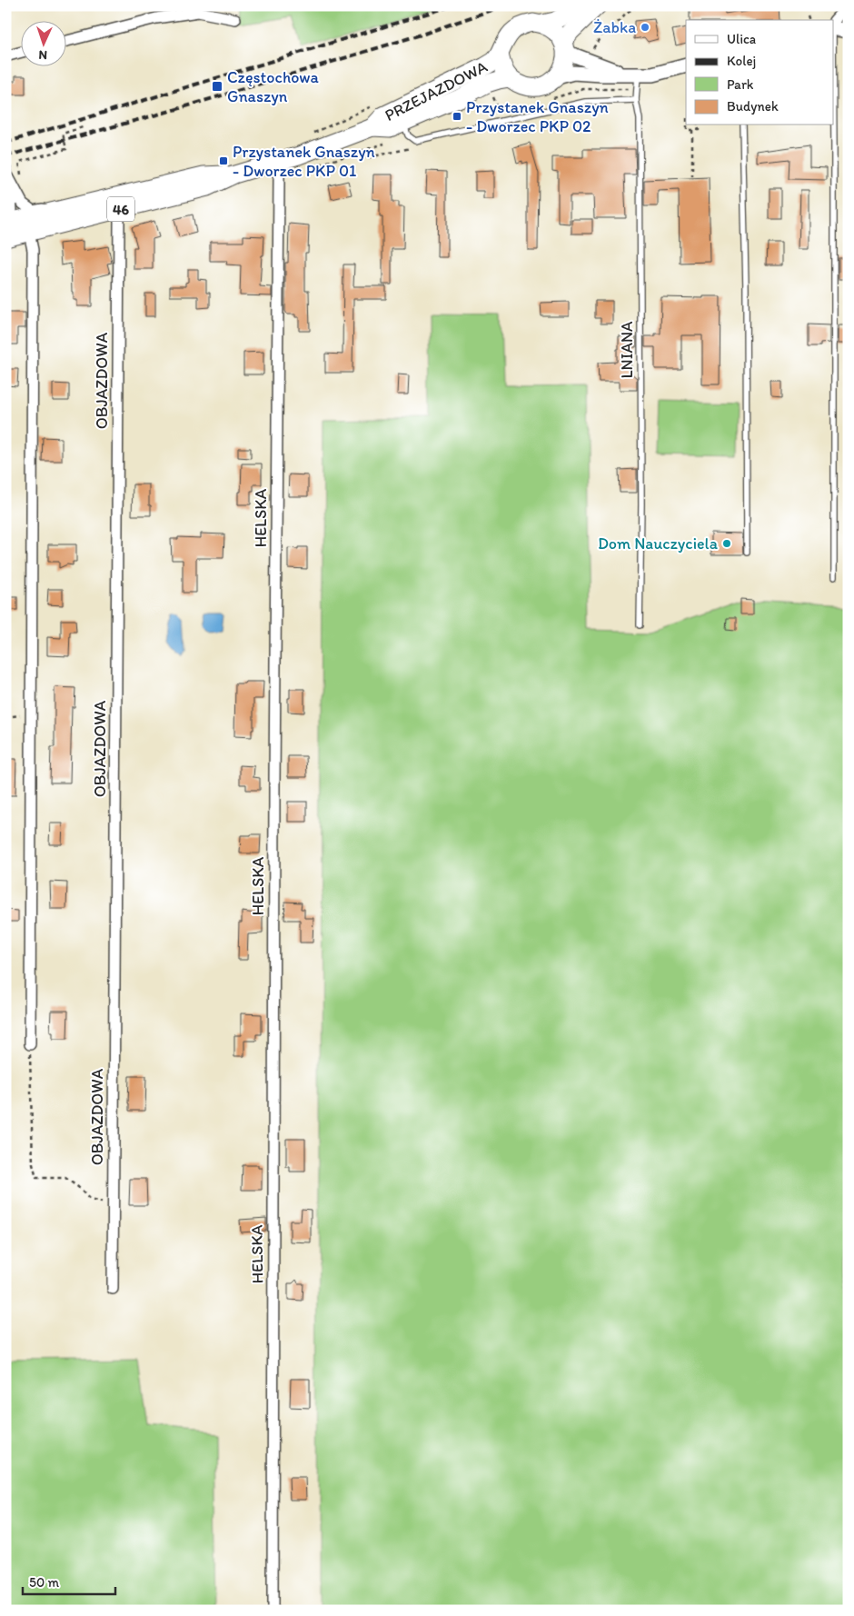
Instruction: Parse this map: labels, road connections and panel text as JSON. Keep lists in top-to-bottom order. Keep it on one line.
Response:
{"streets":{"main road":["PRZEJAZDOWA","46"],"street":["OBJAZDOWA","HELSKA"],"lane":["LNIANA"]},"crossings":[["PRZEJAZDOWA","46"],["PRZEJAZDOWA","OBJAZDOWA"],["PRZEJAZDOWA","HELSKA"]],"places":{"other":["Żabka","Dom Nauczyciela"],"transit":["Częstochowa Gnaszyn","Przystanek Gnaszyn - Dworzec PKP 02","Przystanek Gnaszyn - Dworzec PKP 01"]},"legend":["Ulica","Kolej","Park","Budynek"],"scale_bar":"50 m","north":"bottom"}
